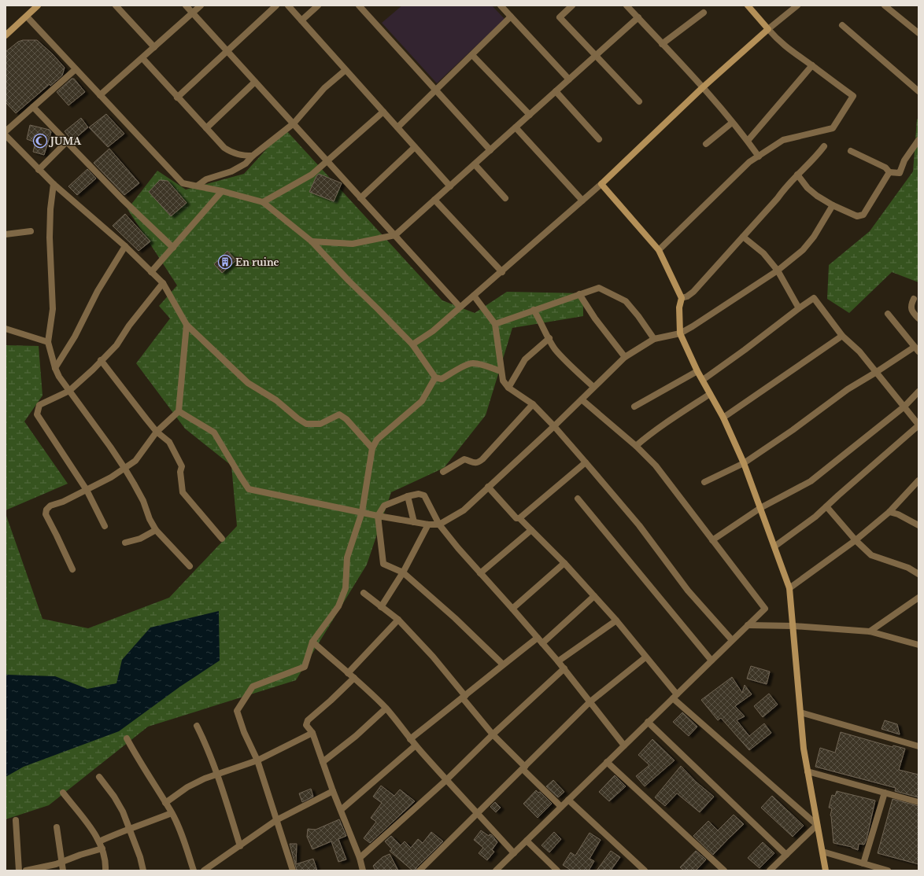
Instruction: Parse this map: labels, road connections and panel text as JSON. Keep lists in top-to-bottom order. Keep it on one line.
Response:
{"places":{"mosque":["JUMA"],"building":["En ruine"]}}
